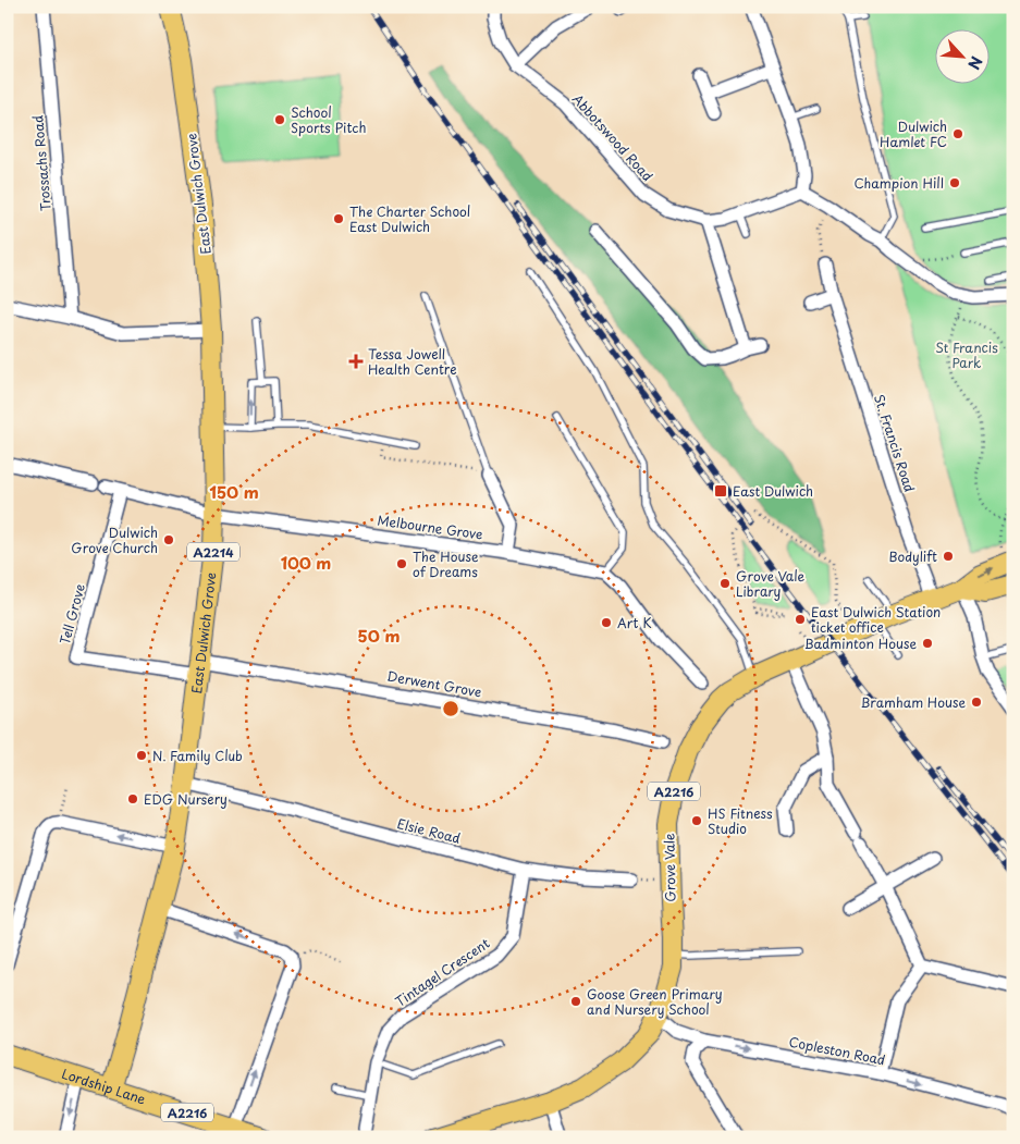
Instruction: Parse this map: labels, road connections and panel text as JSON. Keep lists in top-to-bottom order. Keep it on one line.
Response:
{"streets":{"main road":["East Dulwich Grove","A2214","A2216","Grove Vale","Lordship Lane"],"street":["Abbotswood Road","Trossachs Road","St. Francis Road","Melbourne Grove","Tell Grove","Derwent Grove","Elsie Road","Tintagel Crescent","Copleston Road"]},"crossings":[["East Dulwich Grove","Melbourne Grove"],["East Dulwich Grove","Tell Grove"],["East Dulwich Grove","Derwent Grove"],["East Dulwich Grove","Elsie Road"],["East Dulwich Grove","Lordship Lane"],["St. Francis Road","A2216"],["St. Francis Road","Grove Vale"],["Melbourne Grove","Tell Grove"],["Tell Grove","Derwent Grove"],["A2216","Grove Vale"],["Elsie Road","Tintagel Crescent"],["Grove Vale","Copleston Road"]],"one_way":["Copleston Road"],"parks":["St Francis Park"],"places":{"other":["School Sports Pitch","Dulwich Hamlet FC","Champion Hill","The Charter School East Dulwich","Dulwich Grove Church","Bodylift","The House of Dreams","Grove Vale Library","East Dulwich Station ticket office","Art K","Badminton House","Bramham House","N. Family Club","EDG Nursery","HS Fitness Studio","Goose Green Primary and Nursery School"],"health":["Tessa Jowell Health Centre"],"transit":["East Dulwich"]},"north":"bottom right","rings":["150 m","100 m","50 m"]}
